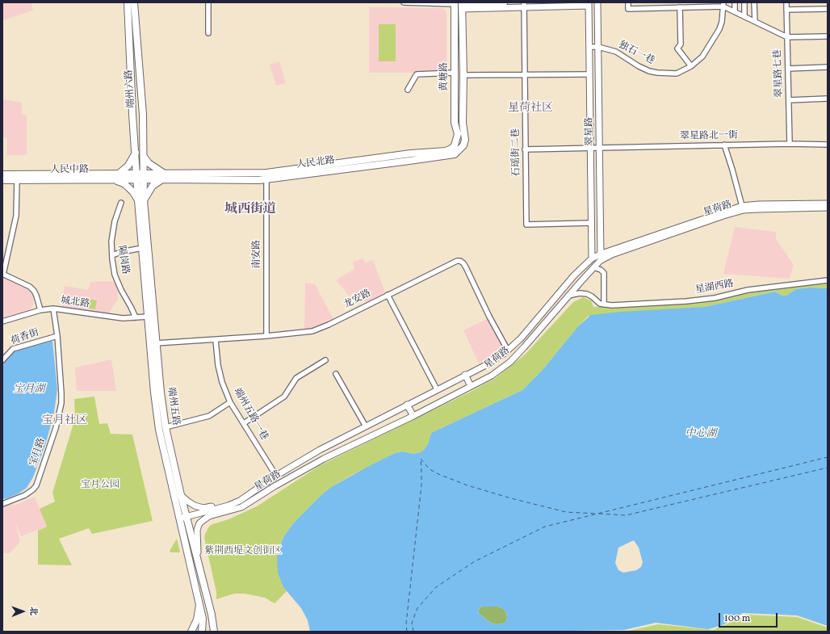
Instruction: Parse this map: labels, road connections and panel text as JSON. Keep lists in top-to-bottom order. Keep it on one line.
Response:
{"streets":{"main road":["黄塘路","端州六路","人民北路","人民中路","端州五路"],"street":["独石一巷","翠星路七巷","翠星路","翠星路北一街","石瑶街二巷","星荷路","南安路","隔岗路","星湖西路","龙安路","城北路","荷香街","端州五路一巷","宝月路"]},"crossings":[["独石一巷","翠星路"],["翠星路七巷","翠星路北一街"],["黄塘路","人民北路"],["端州六路","人民北路"],["端州六路","人民中路"],["端州六路","端州五路"],["翠星路","翠星路北一街"],["翠星路","石瑶街二巷"],["翠星路","星荷路"],["翠星路北一街","石瑶街二巷"],["人民北路","人民中路"],["人民北路","南安路"],["人民北路","端州五路"],["人民中路","端州五路"],["星荷路","龙安路"],["星荷路","端州五路"],["星荷路","端州五路一巷"],["南安路","龙安路"],["隔岗路","城北路"],["龙安路","端州五路"],["龙安路","端州五路一巷"],["城北路","端州五路"],["城北路","宝月路"],["荷香街","宝月路"]],"districts":["星荷社区","城西街道","宝月社区"],"water":["宝月湖","中心湖"],"parks":["宝月公园","紫荆西堤文创街区"],"scale_bar":"100 m","north":"right"}
